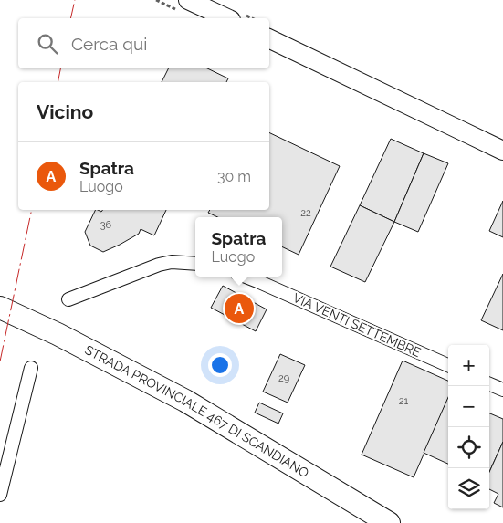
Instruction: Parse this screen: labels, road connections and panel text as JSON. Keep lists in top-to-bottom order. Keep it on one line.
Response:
{"streets":{"highway":["STRADA PROVINCIALE 467 DI SCANDIANO"],"street":["VIA VENTI SETTEMBRE"]},"house_numbers":["22","36","29","21"],"page":{"search":"Cerca qui","heading":"Vicino","list":[{"mark":"A","name":"Spatra","note":"Luogo","value":"30 m"}],"popup":["Spatra","Luogo"],"pins":"A","map_buttons":["+","−"]}}
